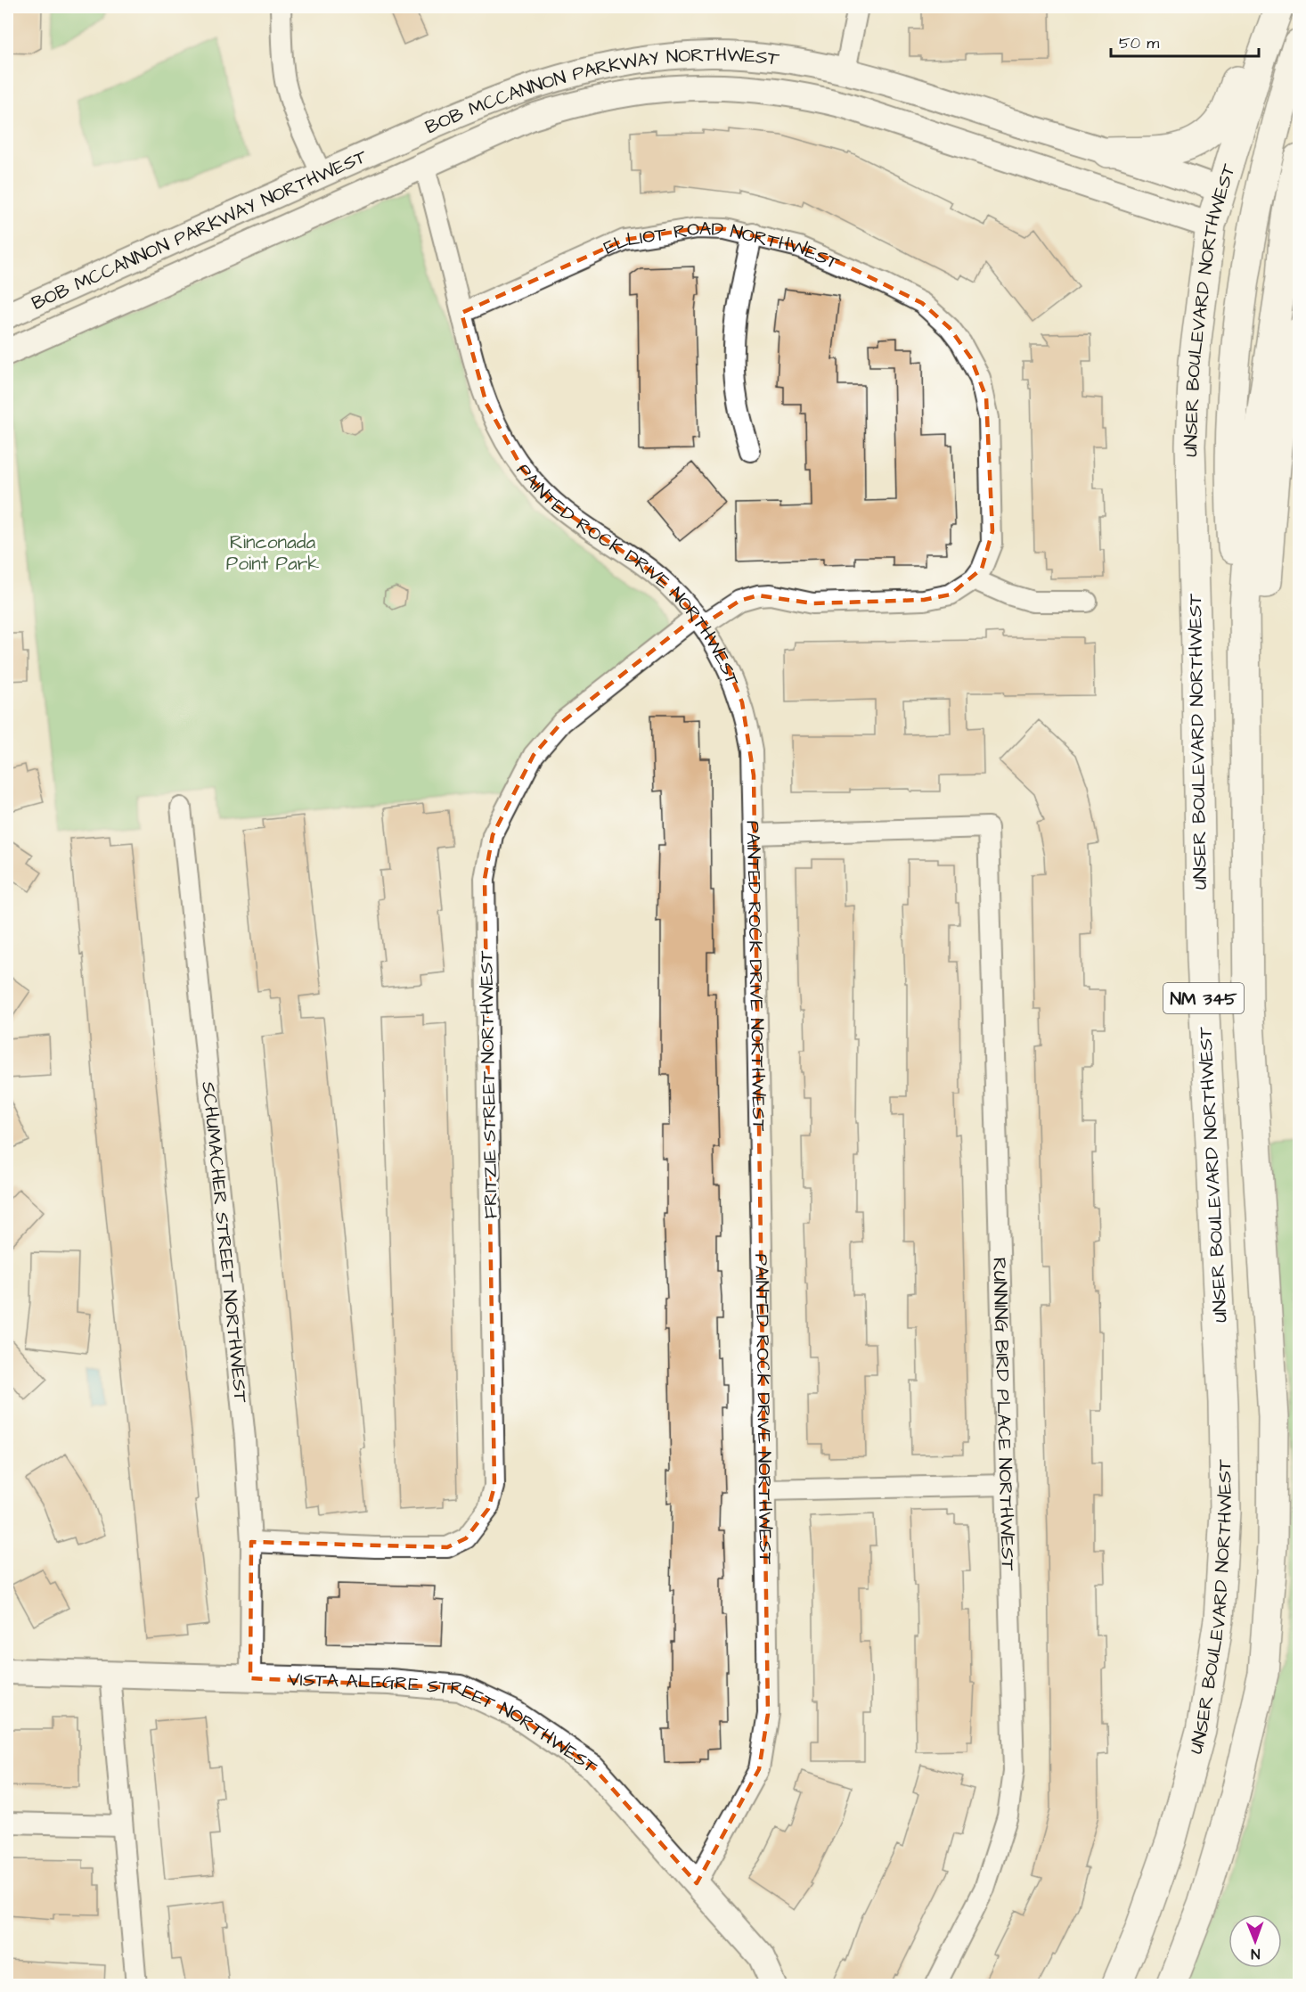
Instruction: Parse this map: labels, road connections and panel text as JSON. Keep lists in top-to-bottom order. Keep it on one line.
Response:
{"streets":{"main road":["UNSER BOULEVARD NORTHWEST","NM 345"],"street":["BOB MCCANNON PARKWAY NORTHWEST","ELLIOT ROAD NORTHWEST","PAINTED ROCK DRIVE NORTHWEST","FRITZIE STREET NORTHWEST","SCHUMACHER STREET NORTHWEST","RUNNING BIRD PLACE NORTHWEST","VISTA ALEGRE STREET NORTHWEST"]},"crossings":[["BOB MCCANNON PARKWAY NORTHWEST","UNSER BOULEVARD NORTHWEST"],["BOB MCCANNON PARKWAY NORTHWEST","PAINTED ROCK DRIVE NORTHWEST"],["ELLIOT ROAD NORTHWEST","PAINTED ROCK DRIVE NORTHWEST"],["ELLIOT ROAD NORTHWEST","FRITZIE STREET NORTHWEST"],["PAINTED ROCK DRIVE NORTHWEST","FRITZIE STREET NORTHWEST"],["PAINTED ROCK DRIVE NORTHWEST","RUNNING BIRD PLACE NORTHWEST"],["PAINTED ROCK DRIVE NORTHWEST","VISTA ALEGRE STREET NORTHWEST"],["FRITZIE STREET NORTHWEST","SCHUMACHER STREET NORTHWEST"],["SCHUMACHER STREET NORTHWEST","VISTA ALEGRE STREET NORTHWEST"]],"parks":["Rinconada Point Park"],"scale_bar":"50 m","north":"bottom"}
